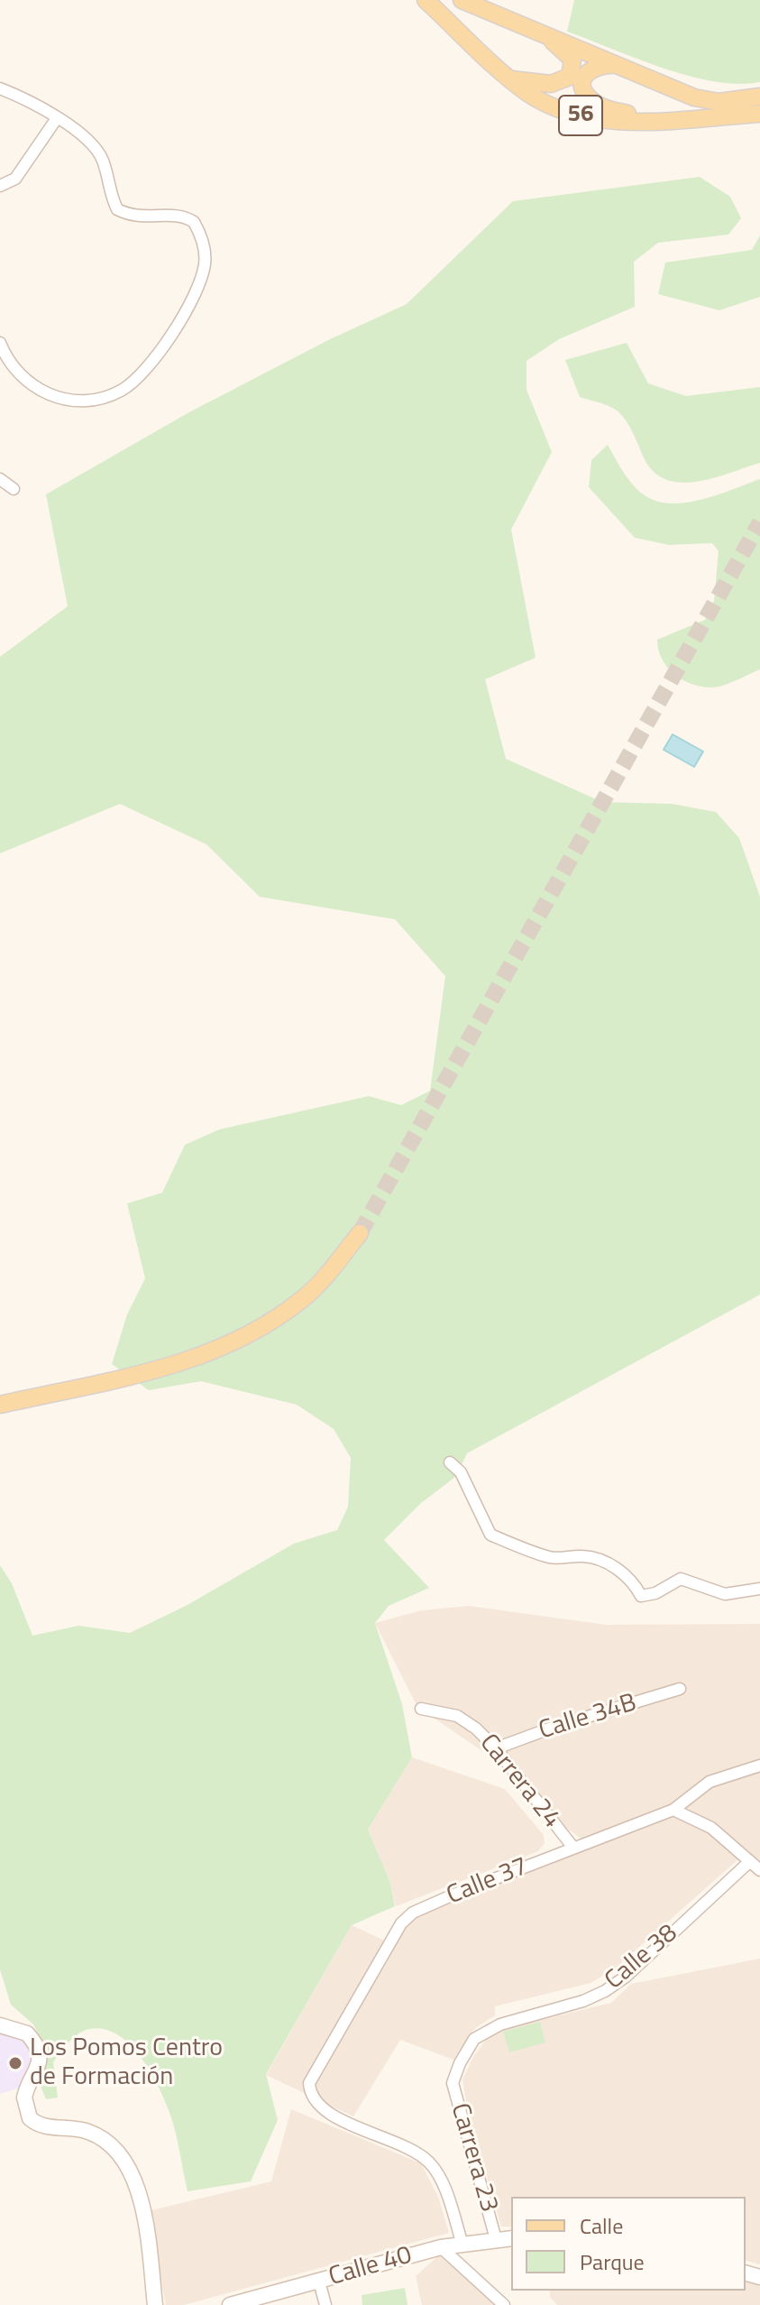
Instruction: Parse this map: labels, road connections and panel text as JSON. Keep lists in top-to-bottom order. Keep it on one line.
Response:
{"streets":{"main road":["56"],"street":["Calle 34B","Carrera 24","Calle 37","Calle 38","Carrera 23","Calle 40"]},"crossings":[["Calle 34B","Carrera 24"],["Carrera 24","Calle 37"],["Calle 37","Calle 40"],["Calle 38","Carrera 23"],["Carrera 23","Calle 40"]],"places":["Los Pomos Centro de Formación"],"legend":["Calle","Parque"]}
